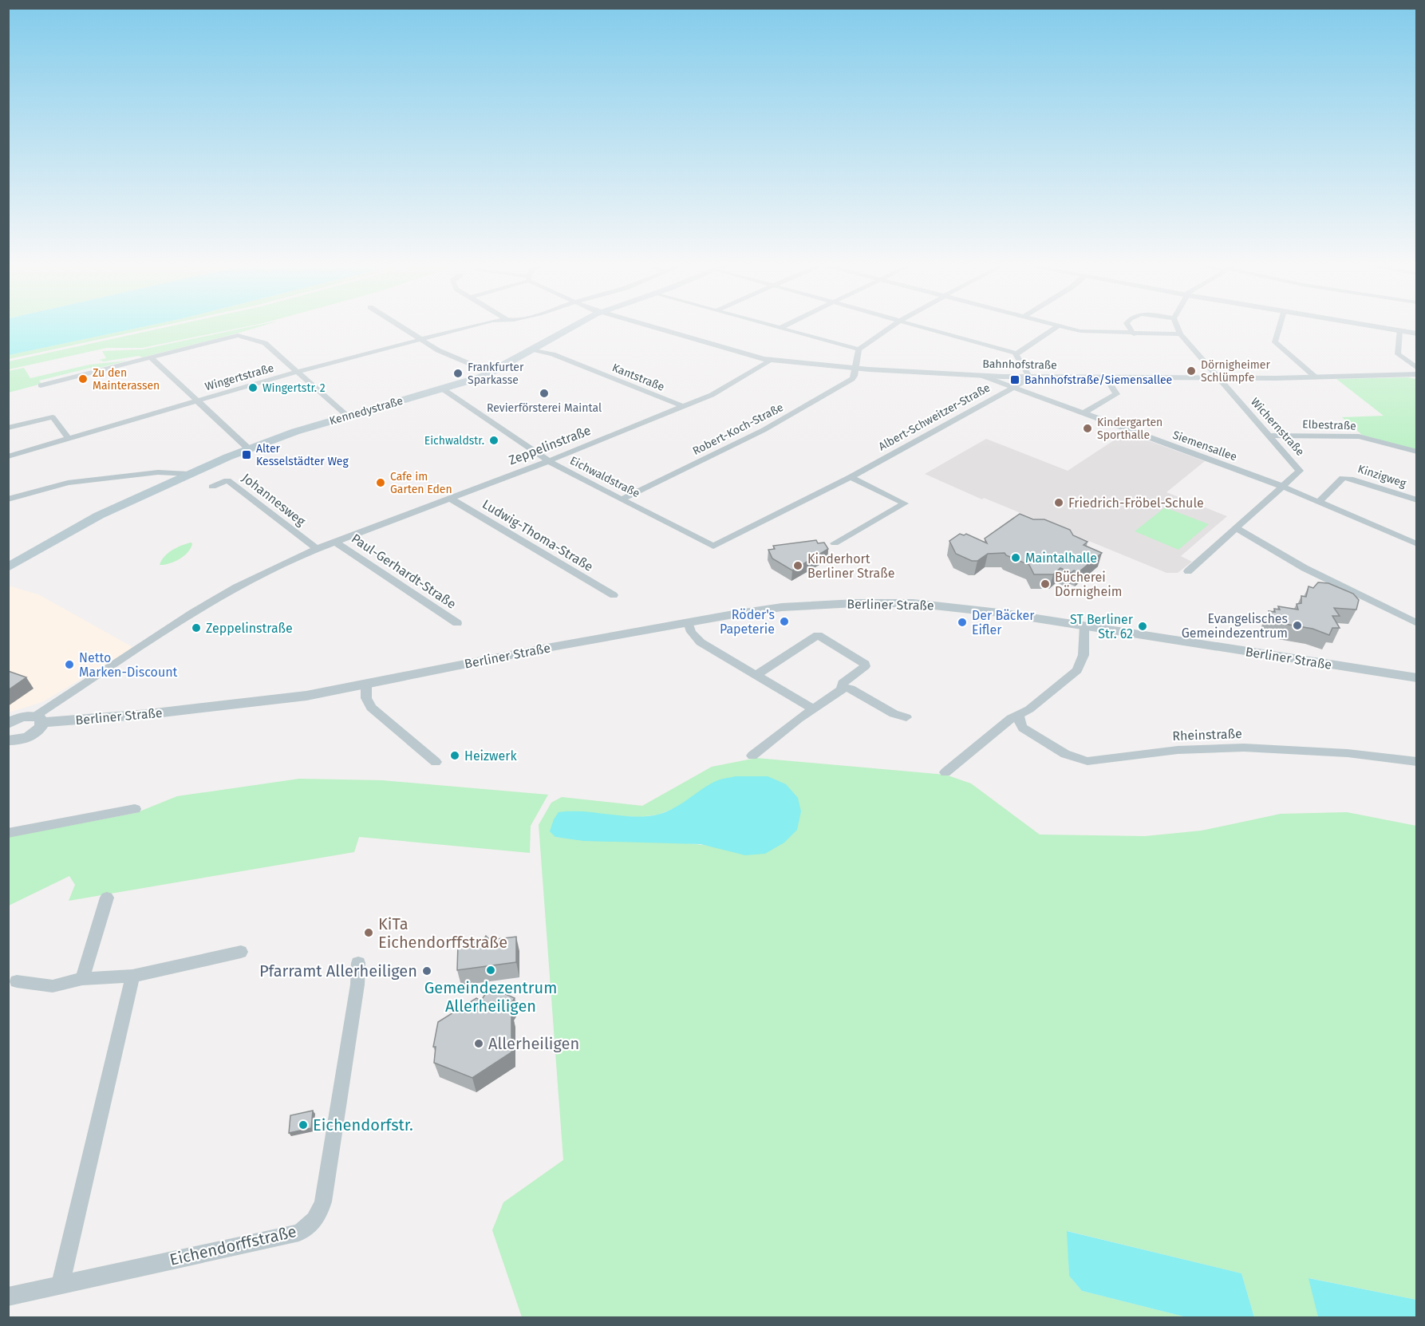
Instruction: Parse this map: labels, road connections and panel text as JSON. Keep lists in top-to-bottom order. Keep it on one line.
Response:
{"streets":{"main road":["Kennedystraße"],"street":["Bahnhofstraße","Wingertstraße","Kantstraße","Albert-Schweitzer-Straße","Elbestraße","Wichernstraße","Robert-Koch-Straße","Zeppelinstraße","Siemensallee","Kinzigweg","Eichwaldstraße","Johannesweg","Ludwig-Thoma-Straße","Paul-Gerhardt-Straße","Berliner Straße","Rheinstraße","Eichendorffstraße"]},"crossings":[["Bahnhofstraße","Albert-Schweitzer-Straße"],["Bahnhofstraße","Wichernstraße"],["Bahnhofstraße","Robert-Koch-Straße"],["Bahnhofstraße","Zeppelinstraße"],["Bahnhofstraße","Siemensallee"],["Kantstraße","Kennedystraße"],["Kantstraße","Zeppelinstraße"],["Kennedystraße","Eichwaldstraße"],["Albert-Schweitzer-Straße","Siemensallee"],["Albert-Schweitzer-Straße","Eichwaldstraße"],["Elbestraße","Wichernstraße"],["Wichernstraße","Siemensallee"],["Robert-Koch-Straße","Eichwaldstraße"],["Zeppelinstraße","Eichwaldstraße"],["Zeppelinstraße","Johannesweg"],["Zeppelinstraße","Ludwig-Thoma-Straße"],["Zeppelinstraße","Paul-Gerhardt-Straße"],["Zeppelinstraße","Berliner Straße"],["Siemensallee","Kinzigweg"]],"places":{"other":["Dörnigheimer Schlümpfe","Frankfurter Sparkasse","Zu den Mainterassen","Wingertstr. 2","Revierförsterei Maintal","Kindergarten Sporthalle","Eichwaldstr.","Cafe im Garten Eden","Friedrich-Fröbel-Schule","Maintalhalle","Kinderhort Berliner Straße","Bücherei Dörnigheim","Röder's Papeterie","Der Bäcker Eifler","Evangelisches Gemeindezentrum","ST Berliner Str. 62","Zeppelinstraße","Netto Marken-Discount","Heizwerk","KiTa Eichendorffstraße","Gemeindezentrum Allerheiligen","Pfarramt Allerheiligen","Allerheiligen","Eichendorfstr."],"transit":["Bahnhofstraße/Siemensallee","Alter Kesselstädter Weg"]}}
